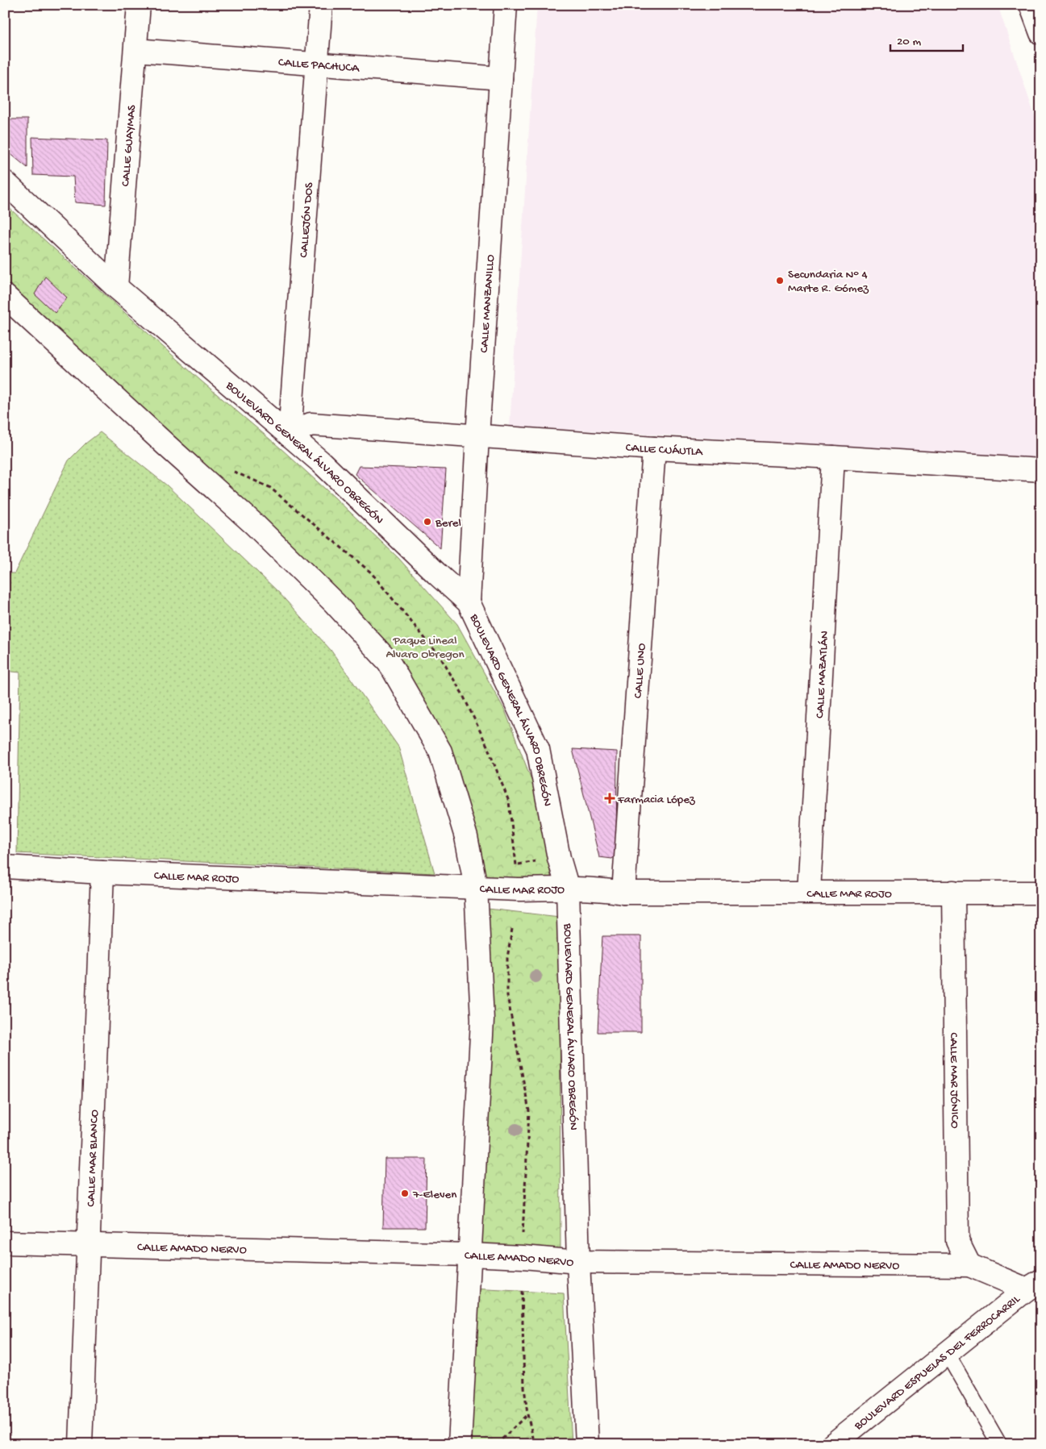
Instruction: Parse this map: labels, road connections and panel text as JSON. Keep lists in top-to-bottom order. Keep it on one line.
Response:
{"streets":{"street":["CALLE PACHUCA","CALLE GUAYMAS","CALLEJÓN DOS","CALLE MANZANILLO","CALLE CUÁUTLA","BOULEVARD GENERAL ÁLVARO OBREGÓN","CALLE UNO","CALLE MAZATLÁN","CALLE MAR ROJO","CALLE MAR JÓNICO","CALLE MAR BLANCO","CALLE AMADO NERVO","BOULEVARD ESPUELAS DEL FERROCARRIL"]},"crossings":[["CALLE PACHUCA","CALLE GUAYMAS"],["CALLE PACHUCA","CALLEJÓN DOS"],["CALLE PACHUCA","CALLE MANZANILLO"],["CALLE GUAYMAS","BOULEVARD GENERAL ÁLVARO OBREGÓN"],["CALLEJÓN DOS","CALLE CUÁUTLA"],["CALLEJÓN DOS","BOULEVARD GENERAL ÁLVARO OBREGÓN"],["CALLE MANZANILLO","CALLE CUÁUTLA"],["CALLE MANZANILLO","BOULEVARD GENERAL ÁLVARO OBREGÓN"],["CALLE CUÁUTLA","BOULEVARD GENERAL ÁLVARO OBREGÓN"],["CALLE CUÁUTLA","CALLE UNO"],["CALLE CUÁUTLA","CALLE MAZATLÁN"],["BOULEVARD GENERAL ÁLVARO OBREGÓN","CALLE MAR ROJO"],["BOULEVARD GENERAL ÁLVARO OBREGÓN","CALLE AMADO NERVO"],["CALLE UNO","CALLE MAR ROJO"],["CALLE MAZATLÁN","CALLE MAR ROJO"],["CALLE MAR ROJO","CALLE MAR JÓNICO"],["CALLE MAR ROJO","CALLE MAR BLANCO"],["CALLE MAR JÓNICO","CALLE AMADO NERVO"],["CALLE MAR BLANCO","CALLE AMADO NERVO"],["CALLE AMADO NERVO","BOULEVARD ESPUELAS DEL FERROCARRIL"]],"parks":["Paque Lineal Alvaro Obregon"],"places":{"other":["Secundaria N° 4 Marte R. Gómez","Berel","7-Eleven"],"health":["Farmacia López"]},"scale_bar":"20 m"}
